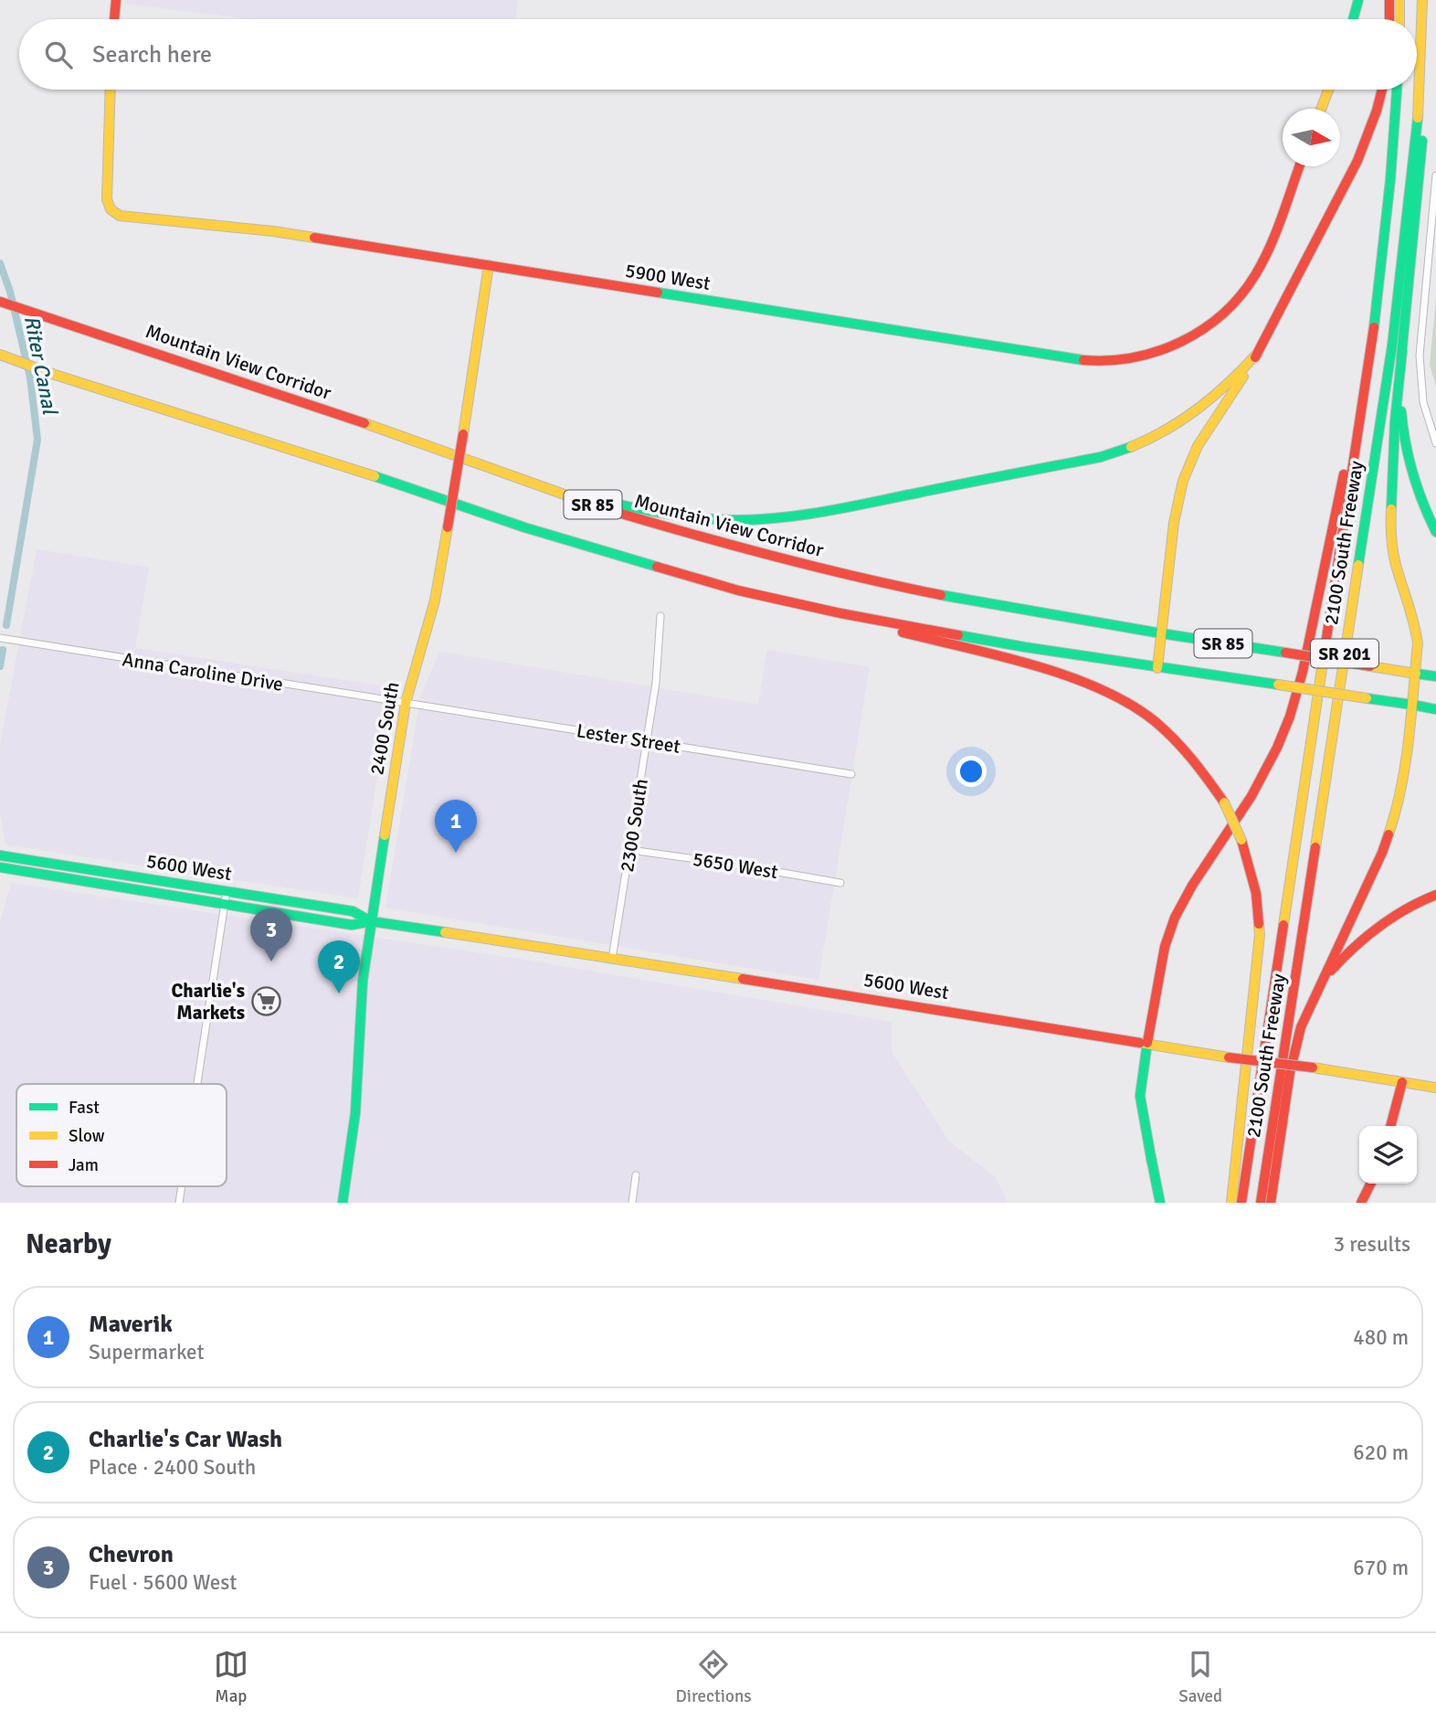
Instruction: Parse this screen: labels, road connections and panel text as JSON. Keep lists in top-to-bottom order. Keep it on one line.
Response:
{"streets":{"main road":["5900 West","Mountain View Corridor","SR 85","2100 South Freeway","SR 201","2400 South","5600 West"],"street":["Anna Caroline Drive","Lester Street","2300 South","5650 West"]},"crossings":[["5900 West","2400 South"],["Anna Caroline Drive","2400 South"],["Anna Caroline Drive","Lester Street"],["2400 South","Lester Street"],["2400 South","5600 West"],["Lester Street","2300 South"],["2300 South","5650 West"],["2300 South","5600 West"]],"water":["Riter Canal"],"places":{"supermarket":["Charlie's Markets"]},"legend":["Fast","Slow","Jam"],"north":"right","page":{"search":"Search here","pins":["1","3","2"],"heading":["Nearby","3 results"],"list":[{"mark":"1","name":"Maverik","note":"Supermarket","value":"480 m"},{"mark":"2","name":"Charlie's Car Wash","note":"Place · 2400 South","value":"620 m"},{"mark":"3","name":"Chevron","note":"Fuel · 5600 West","value":"670 m"}],"nav":["Map","Directions","Saved"]}}
